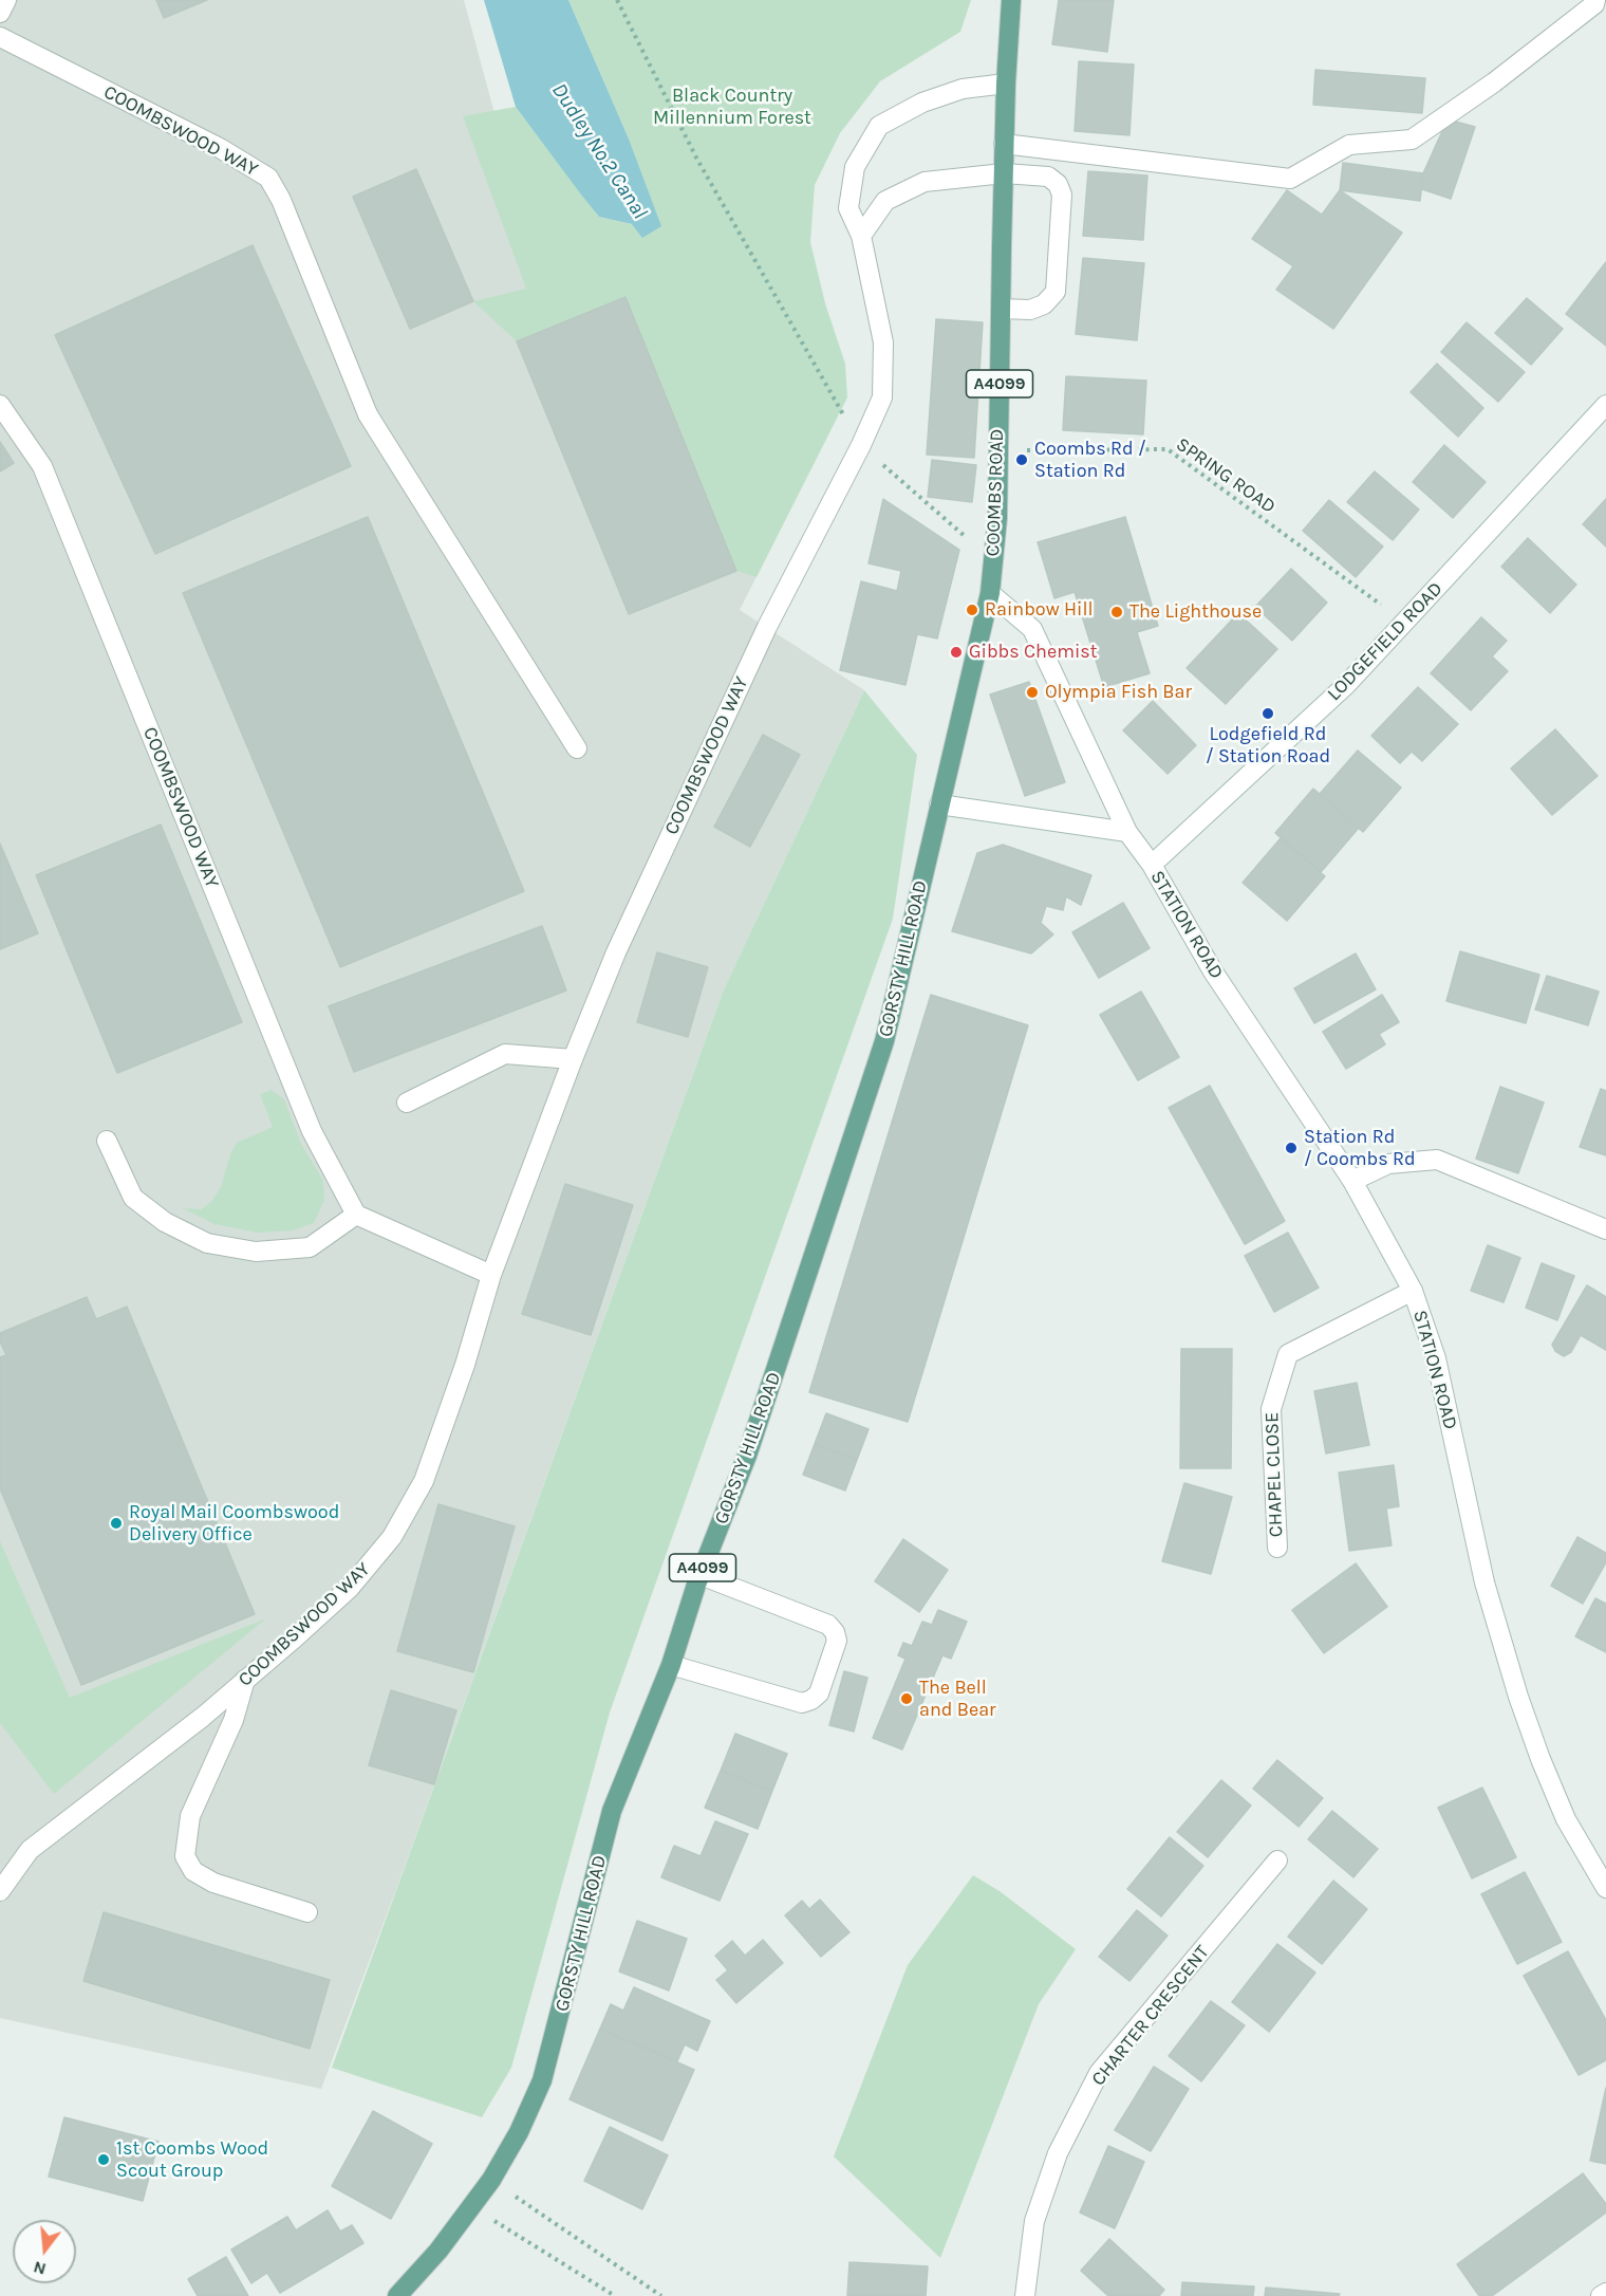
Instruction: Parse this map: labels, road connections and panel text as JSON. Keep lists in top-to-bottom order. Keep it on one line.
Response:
{"streets":{"main road":["A4099","COOMBS ROAD","GORSTY HILL ROAD"],"street":["COOMBSWOOD WAY","LODGEFIELD ROAD","STATION ROAD","CHAPEL CLOSE","CHARTER CRESCENT"],"path":["SPRING ROAD"]},"crossings":[["COOMBSWOOD WAY","COOMBS ROAD"],["SPRING ROAD","COOMBS ROAD"],["SPRING ROAD","LODGEFIELD ROAD"],["COOMBS ROAD","GORSTY HILL ROAD"],["LODGEFIELD ROAD","STATION ROAD"],["STATION ROAD","CHAPEL CLOSE"]],"water":["Dudley No.2 Canal"],"parks":["Black Country Millennium Forest"],"places":["Coombs Rd / Station Rd","Rainbow Hill","The Lighthouse","Gibbs Chemist","Olympia Fish Bar","Lodgefield Rd / Station Road","Station Rd / Coombs Rd","Royal Mail Coombswood Delivery Office","The Bell and Bear","1st Coombs Wood Scout Group"],"north":"bottom"}
